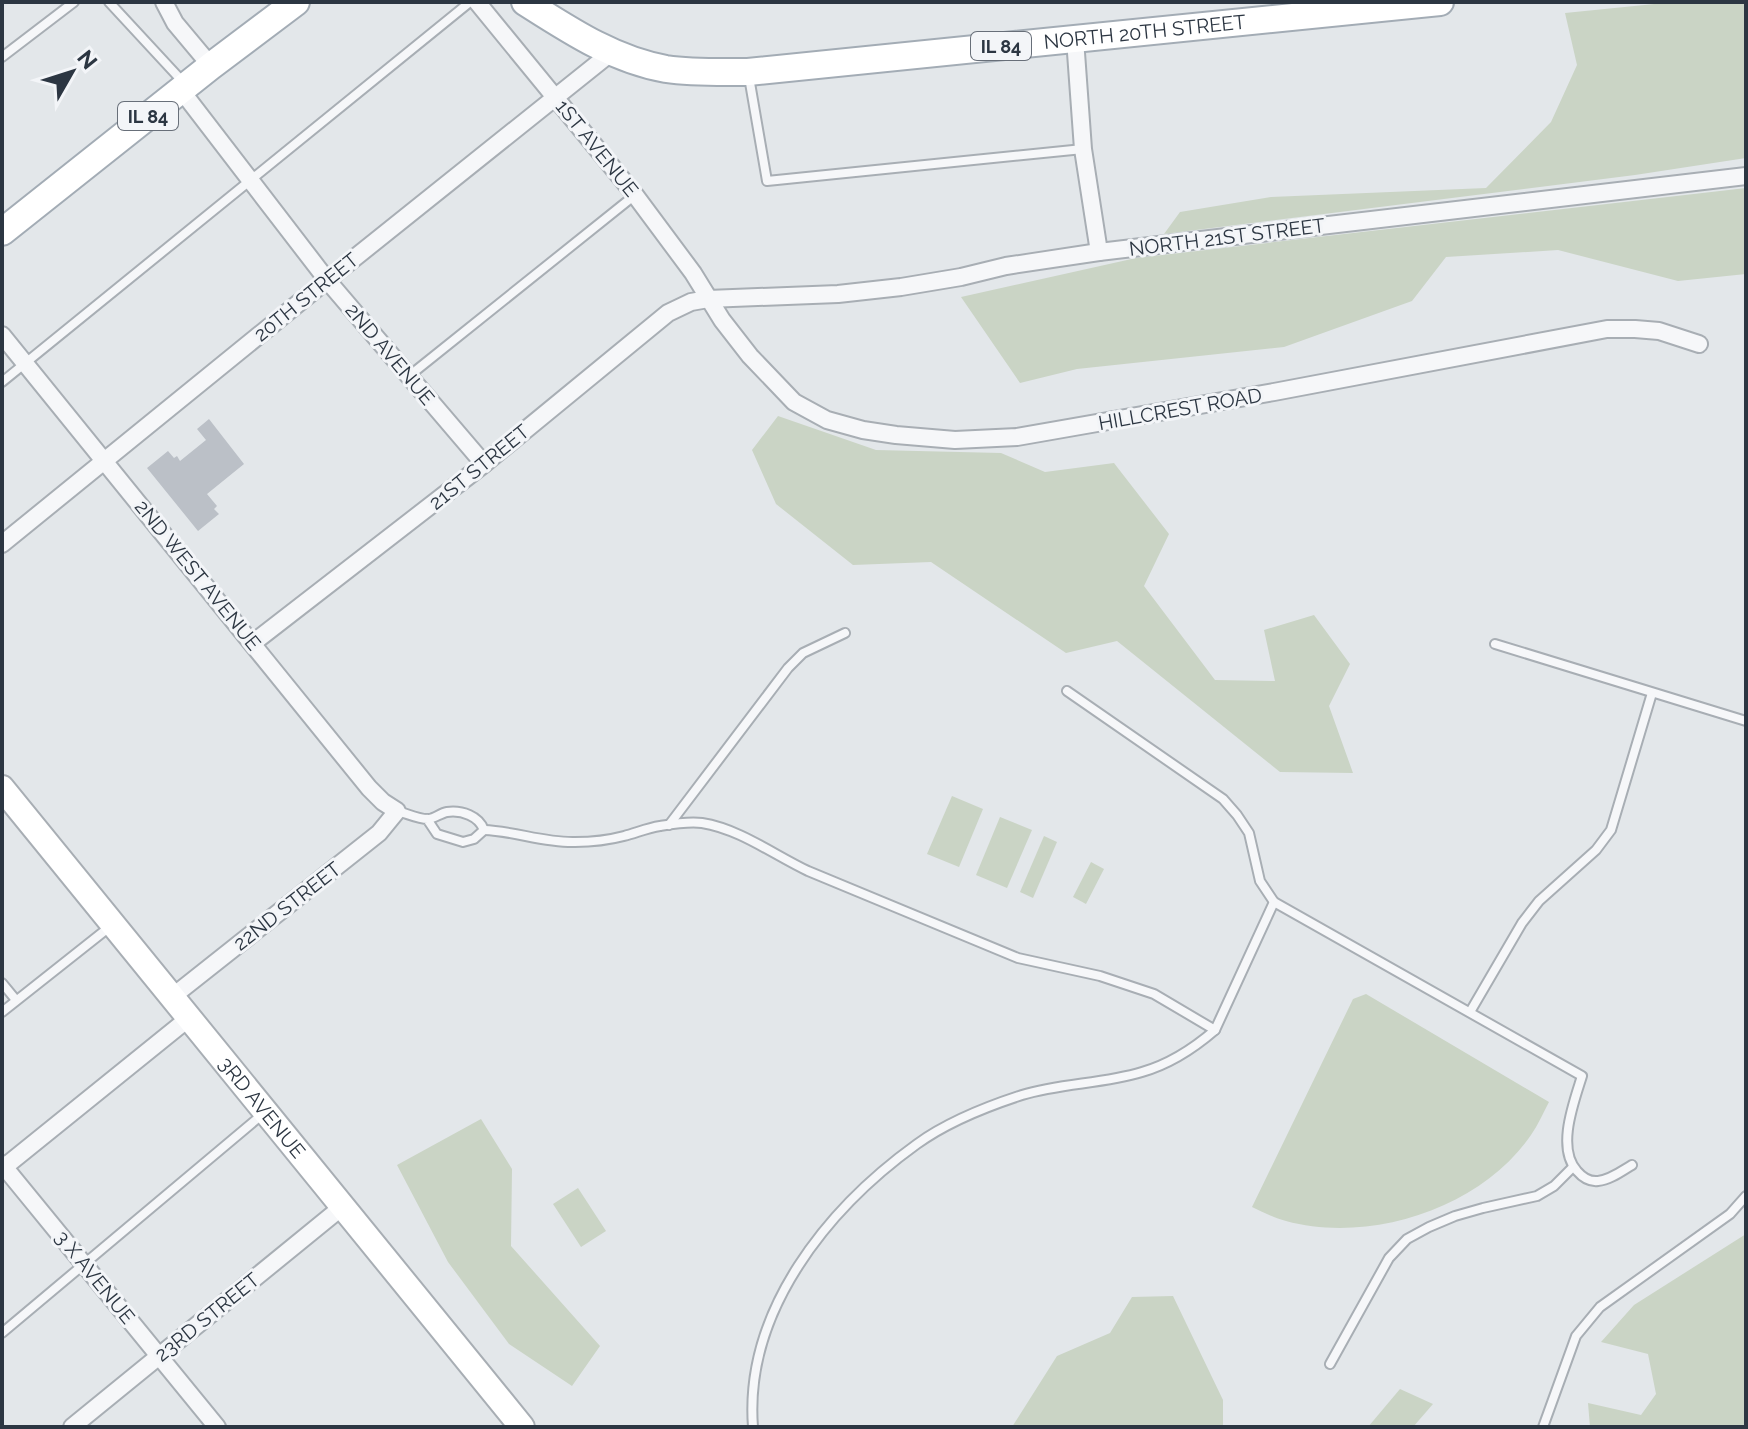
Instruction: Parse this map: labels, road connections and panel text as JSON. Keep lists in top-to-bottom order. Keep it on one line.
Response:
{"streets":{"main road":["NORTH 20TH STREET","IL 84"],"street":["1ST AVENUE","NORTH 21ST STREET","20TH STREET","2ND AVENUE","HILLCREST ROAD","21ST STREET","2ND WEST AVENUE","22ND STREET","3RD AVENUE","3 X AVENUE","23RD STREET"]},"crossings":[["NORTH 20TH STREET","IL 84"],["NORTH 20TH STREET","20TH STREET"],["IL 84","20TH STREET"],["IL 84","2ND AVENUE"],["1ST AVENUE","NORTH 21ST STREET"],["1ST AVENUE","20TH STREET"],["1ST AVENUE","HILLCREST ROAD"],["1ST AVENUE","21ST STREET"],["NORTH 21ST STREET","HILLCREST ROAD"],["NORTH 21ST STREET","21ST STREET"],["20TH STREET","2ND AVENUE"],["20TH STREET","2ND WEST AVENUE"],["2ND AVENUE","21ST STREET"],["HILLCREST ROAD","21ST STREET"],["21ST STREET","2ND WEST AVENUE"],["2ND WEST AVENUE","22ND STREET"],["22ND STREET","3RD AVENUE"],["3RD AVENUE","23RD STREET"],["3 X AVENUE","23RD STREET"]],"north":"top right"}
